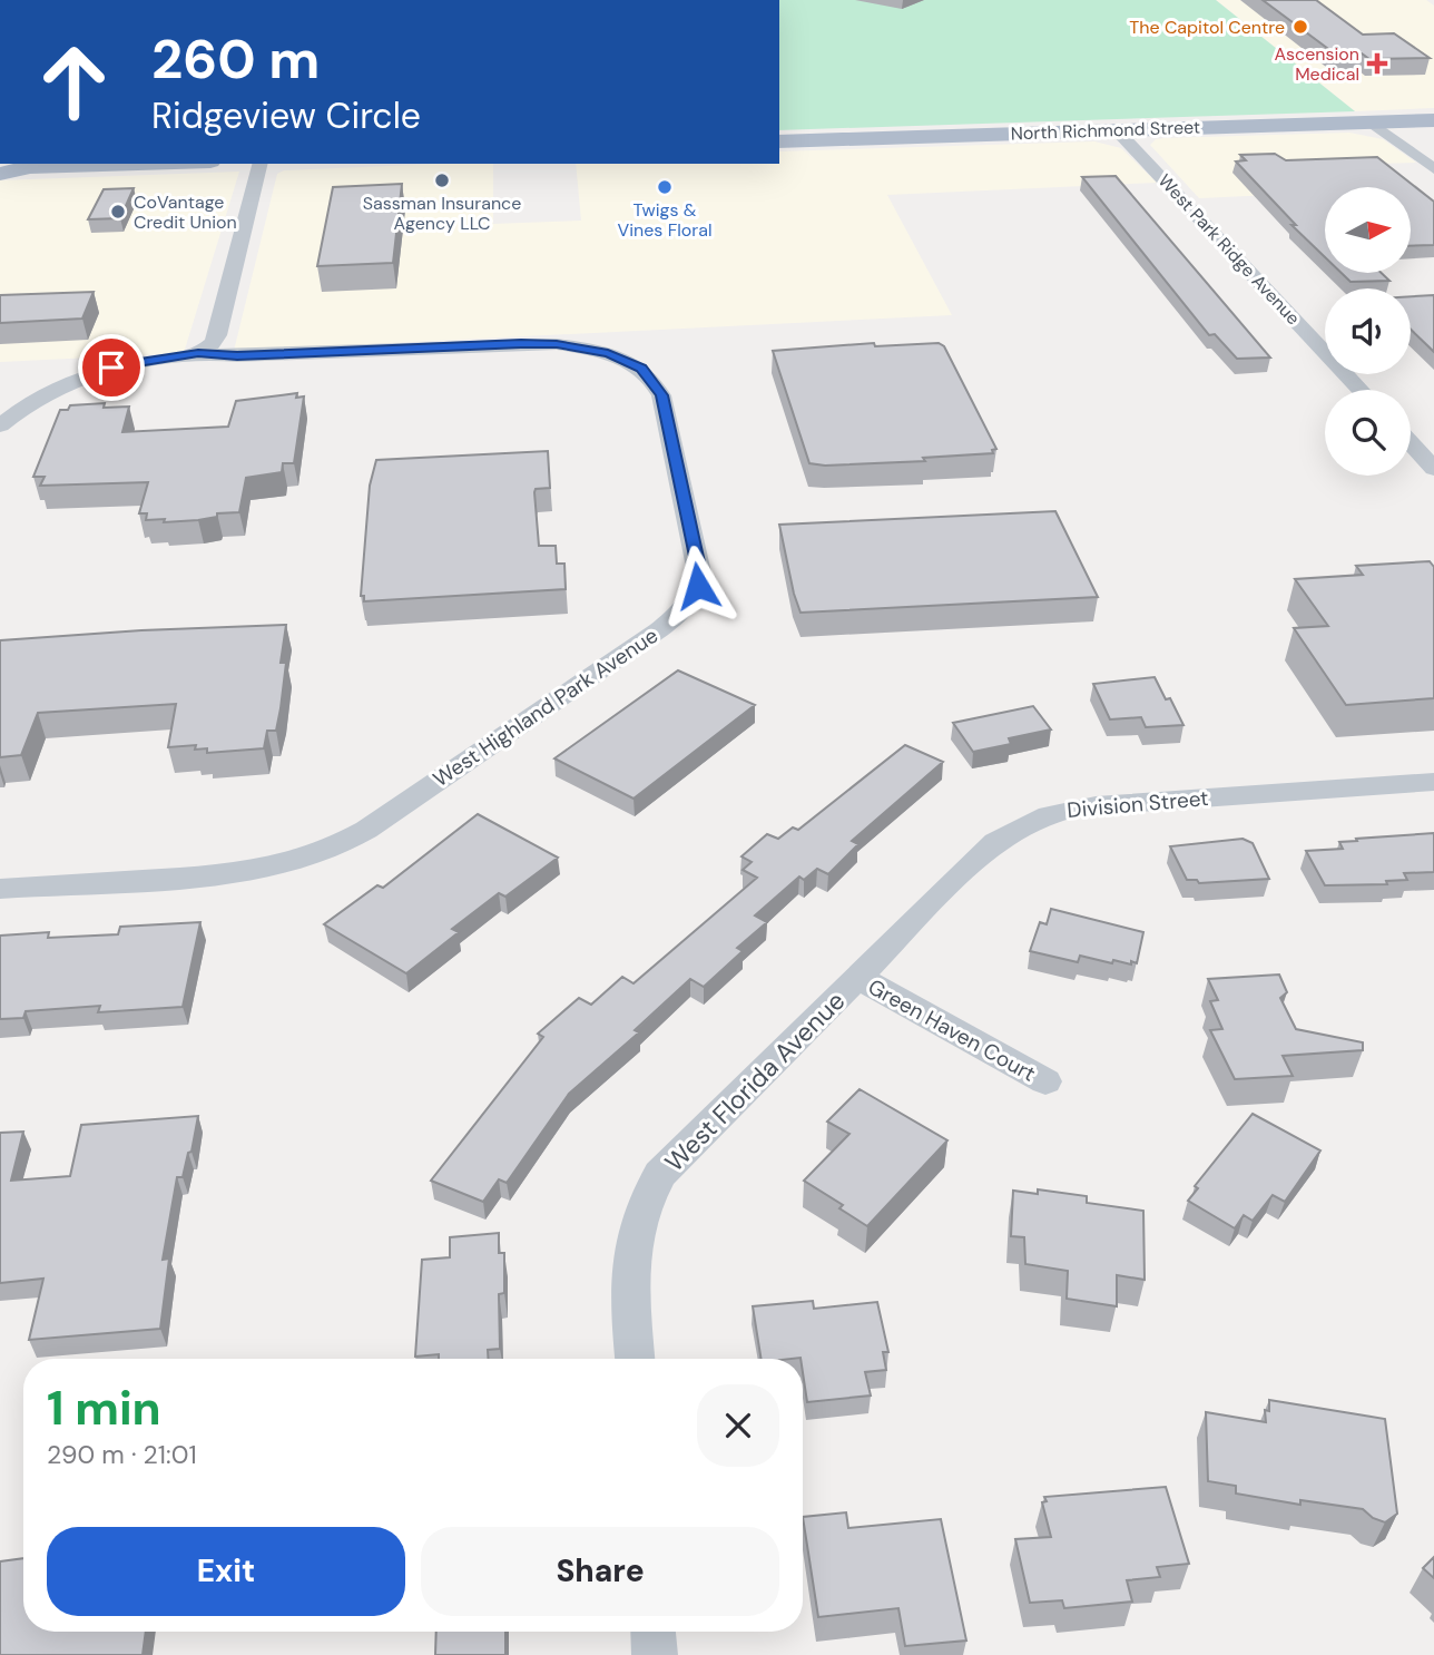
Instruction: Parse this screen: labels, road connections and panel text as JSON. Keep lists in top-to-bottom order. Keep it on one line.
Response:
{"streets":{"main road":["North Richmond Street"],"street":["West Park Ridge Avenue","West Highland Park Avenue","Division Street","Green Haven Court","West Florida Avenue"]},"crossings":[["North Richmond Street","West Park Ridge Avenue"],["Division Street","Green Haven Court"],["Division Street","West Florida Avenue"],["Green Haven Court","West Florida Avenue"]],"places":{"other":["The Capitol Centre","Sassman Insurance Agency LLC","Twigs & Vines Floral","CoVantage Credit Union"],"health":["Ascension Medical"]},"north":"right","page":{"turn":["260 m","Ridgeview Circle"],"heading":["1 min","290 m · 21:01"],"buttons":["Exit","Share"]}}
